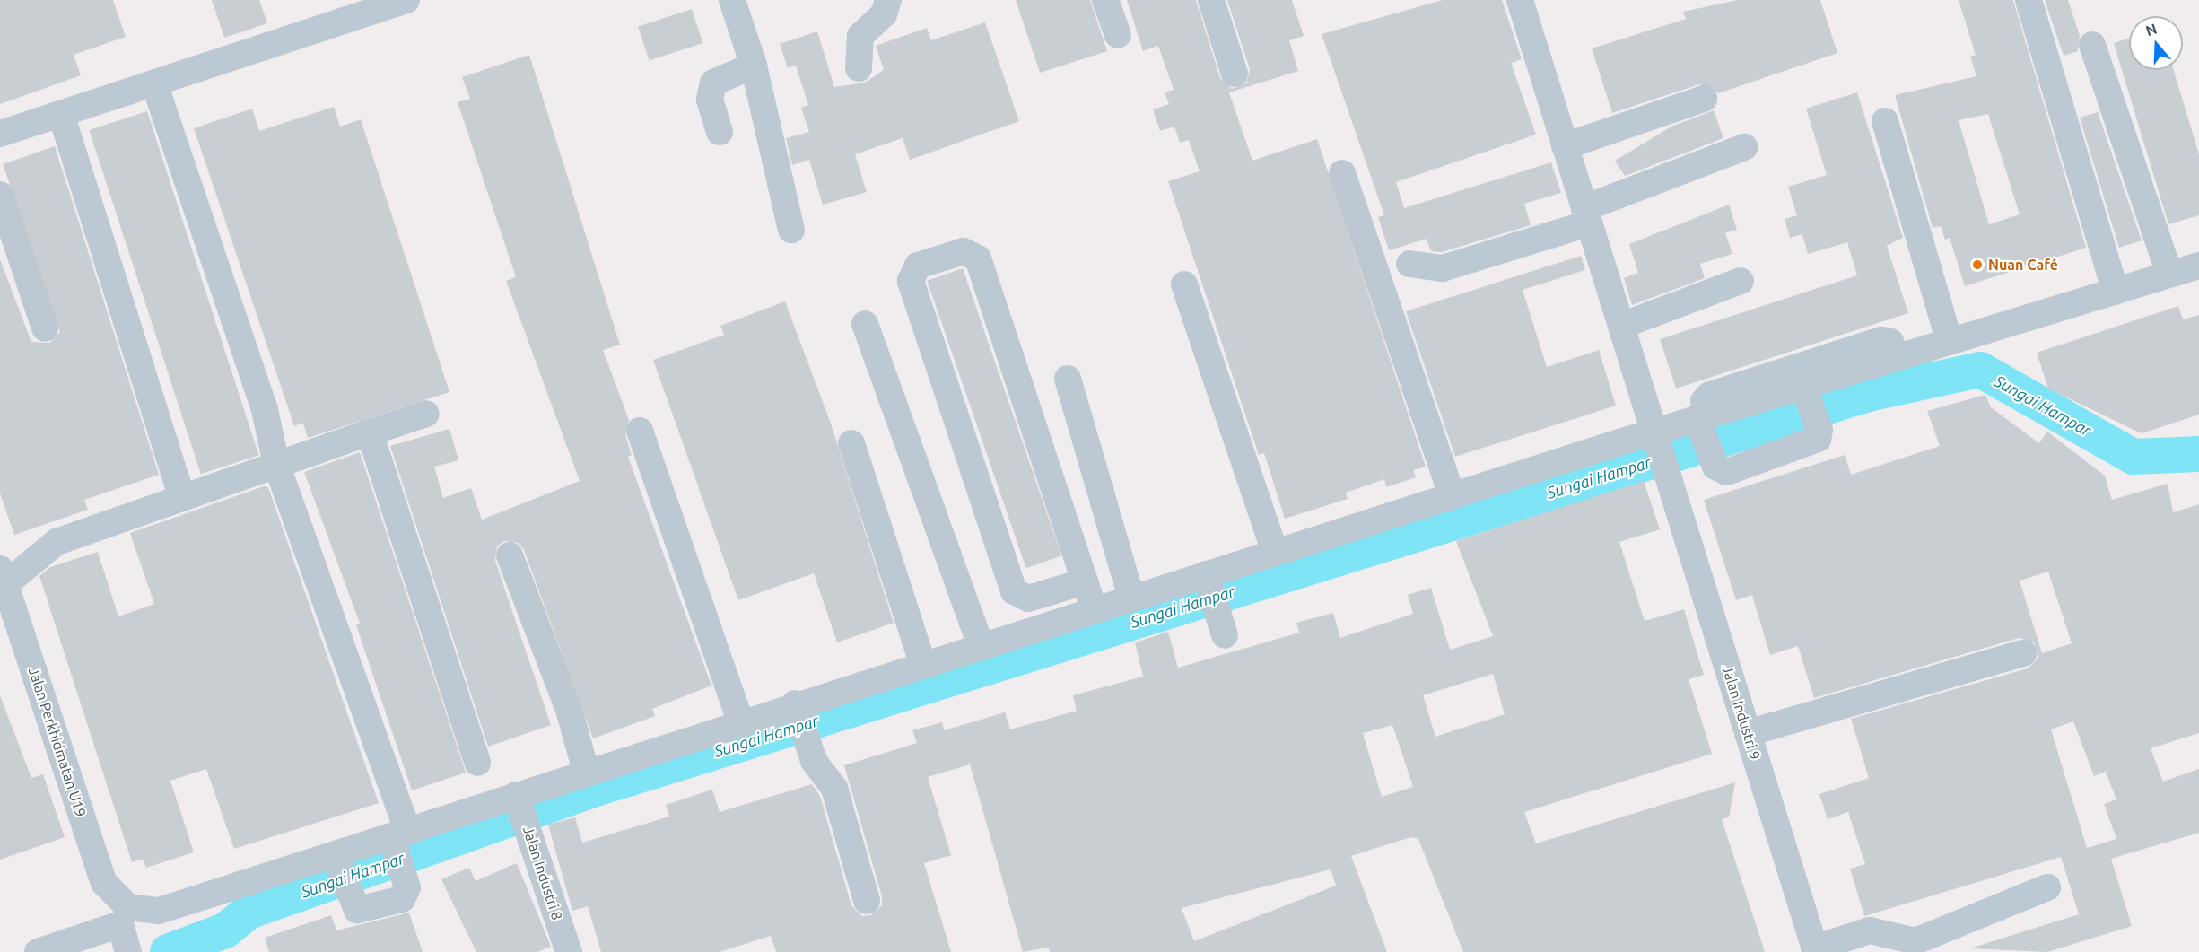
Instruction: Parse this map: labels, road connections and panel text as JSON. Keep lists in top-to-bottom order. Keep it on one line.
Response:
{"streets":{"street":["Jalan Industri 9","Jalan Perkhidmatan U19","Jalan Industri 8"]},"water":["Sungai Hampar"],"places":["Nuan Café"],"north":"top"}
